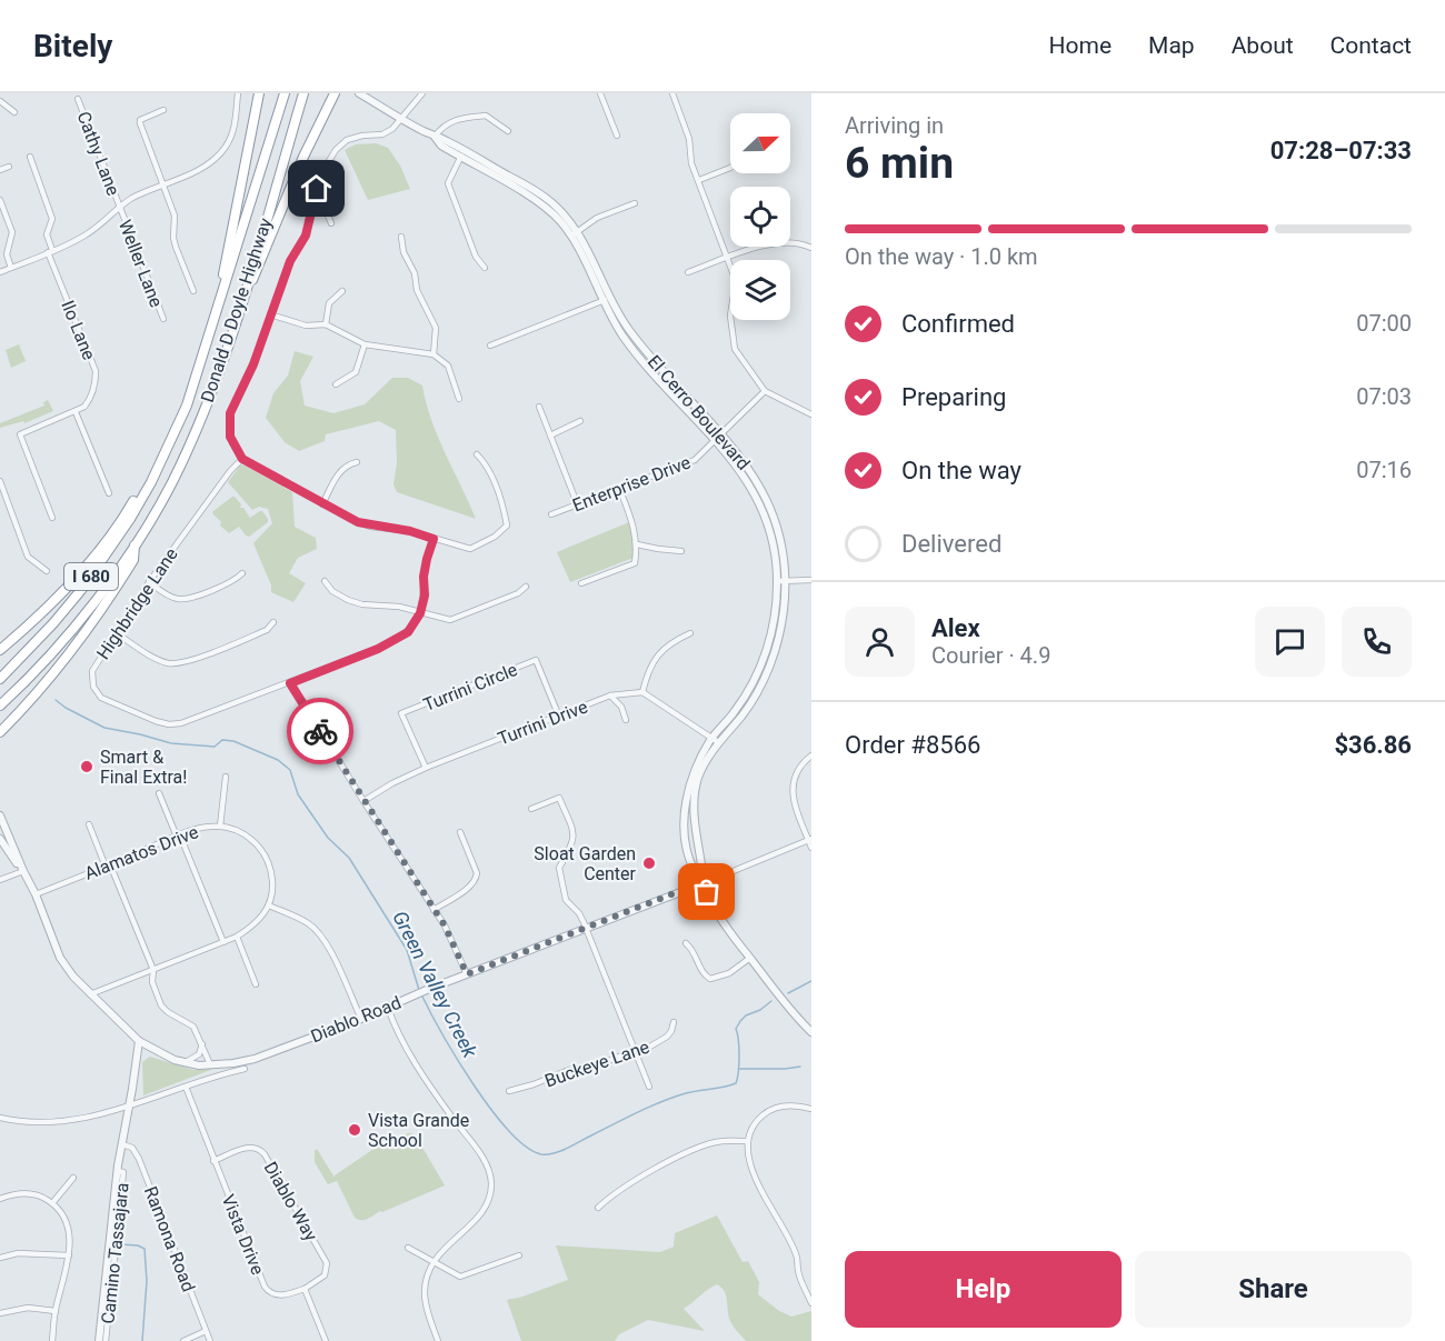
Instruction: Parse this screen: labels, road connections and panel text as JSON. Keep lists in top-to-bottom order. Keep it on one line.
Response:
{"streets":{"highway":["Donald D Doyle Highway","I 680"],"street":["Cathy Lane","Weller Lane","Ilo Lane","El Cerro Boulevard","Enterprise Drive","Highbridge Lane","Turrini Circle","Turrini Drive","Alamatos Drive","Diablo Road","Buckeye Lane","Diablo Way","Vista Drive","Ramona Road","Camino Tassajara"]},"crossings":[["Cathy Lane","Weller Lane"],["El Cerro Boulevard","Enterprise Drive"],["El Cerro Boulevard","Diablo Road"],["Turrini Circle","Turrini Drive"],["Alamatos Drive","Diablo Road"],["Diablo Road","Camino Tassajara"],["Diablo Way","Vista Drive"],["Ramona Road","Camino Tassajara"]],"water":["Green Valley Creek"],"places":["Smart & Final Extra!","Sloat Garden Center","Vista Grande School"],"north":"right","page":{"header":"Bitely","nav":["Home","Map","About","Contact"],"heading":["6 min","Arriving in","07:28–07:33"],"panel":["Alex","Courier · 4.9","Order #8566","$36.86"],"bar":"On the way · 1.0 km","list":[["Confirmed","07:00"],["Preparing","07:03"],["On the way","07:16"],"Delivered"],"buttons":["Help","Share"]}}
